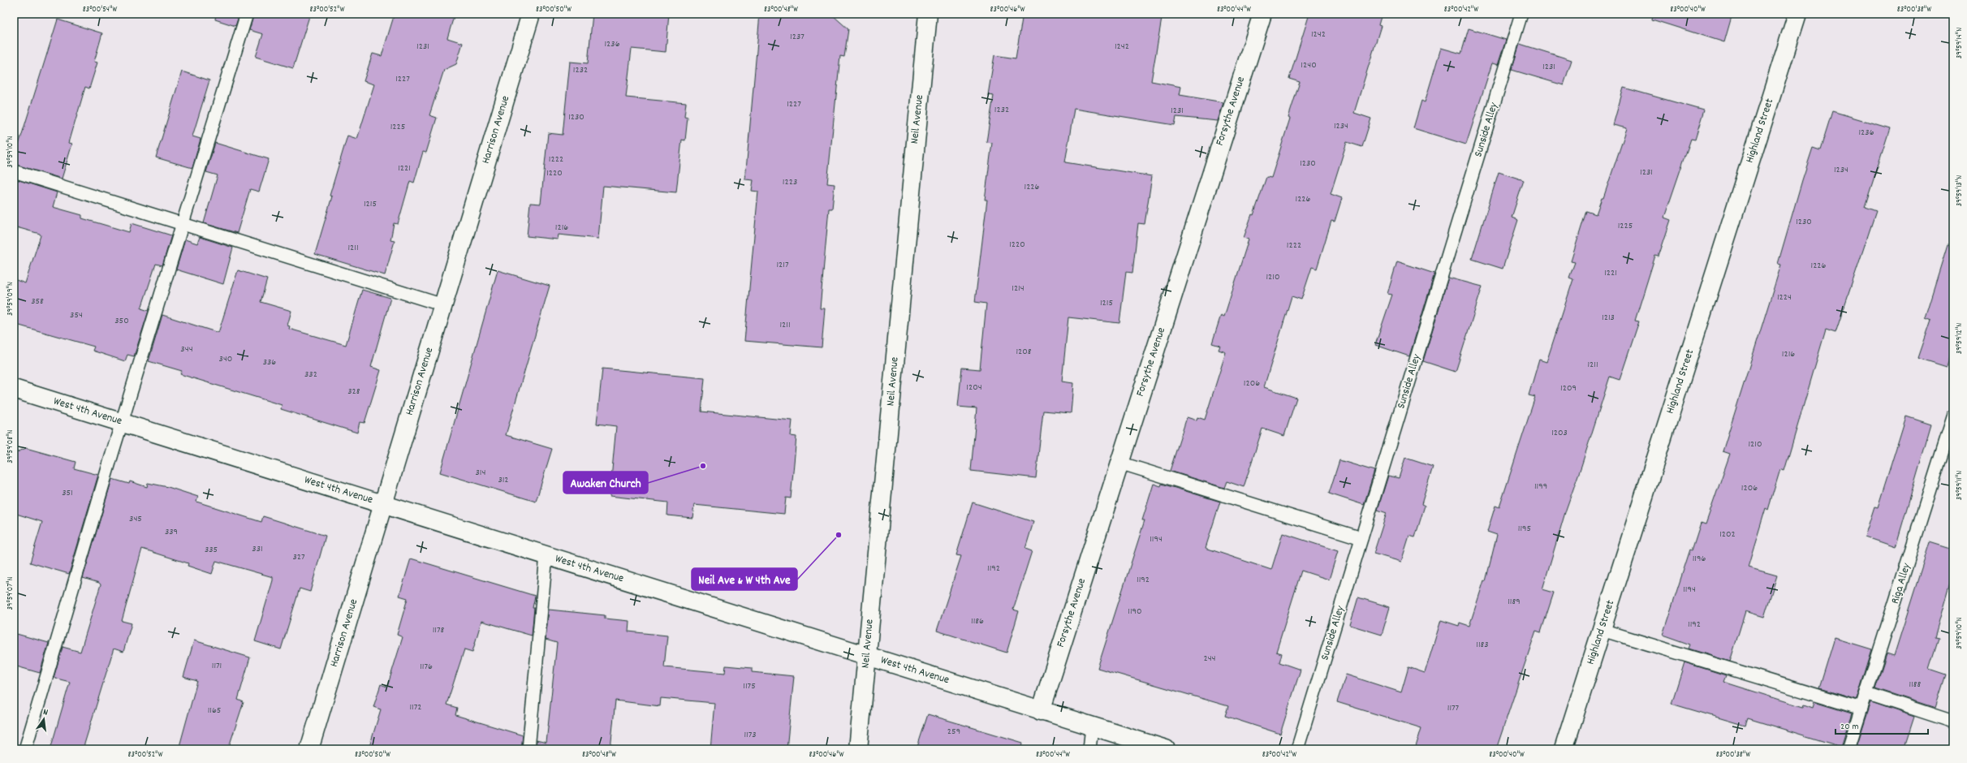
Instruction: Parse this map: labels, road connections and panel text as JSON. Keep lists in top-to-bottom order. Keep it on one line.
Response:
{"streets":{"street":["Forsythe Avenue","Neil Avenue","Harrison Avenue","Highland Street","West 4th Avenue"],"lane":["Sunside Alley","Riga Alley"]},"crossings":[["Forsythe Avenue","West 4th Avenue"],["Neil Avenue","West 4th Avenue"],["Harrison Avenue","West 4th Avenue"]],"places":["Awaken Church","Neil Ave & W 4th Ave"],"house_numbers":["1242","1237","1236","1231","1242","1240","1231","1232","1227","1227","1232","1231","1230","1234","1225","1236","1222","1230","1221","1234","1231","1220","1223","1226","1226","1215","1230","1225","1216","1220","1222","1211","1217","1226","1221","1210","1214","1224","358","1215","354","1213","350","1211","344","1208","1216","340","336","1211","332","1206","1204","1209","328","1203","1210","314","312","1199","1206","351","345","1195","339","1202","1194","331","335","327","1196","1192","1192","1194","1189","1190","1186","1192","1178","1183","244","1171","1176","1188","1175","1172","1177","1165","259","1173"],"scale_bar":"20 m","north":"top","coordinates":["83°00'54\"W","83°00'52\"W","83°00'50\"W","83°00'48\"W","83°00'46\"W","83°00'44\"W","83°00'42\"W","83°00'40\"W","83°00'38\"W","39°59'14\"N","39°59'10\"N","39°59'13\"N","39°59'09\"N","39°59'12\"N","39°59'08\"N","39°59'11\"N","39°59'07\"N"]}
